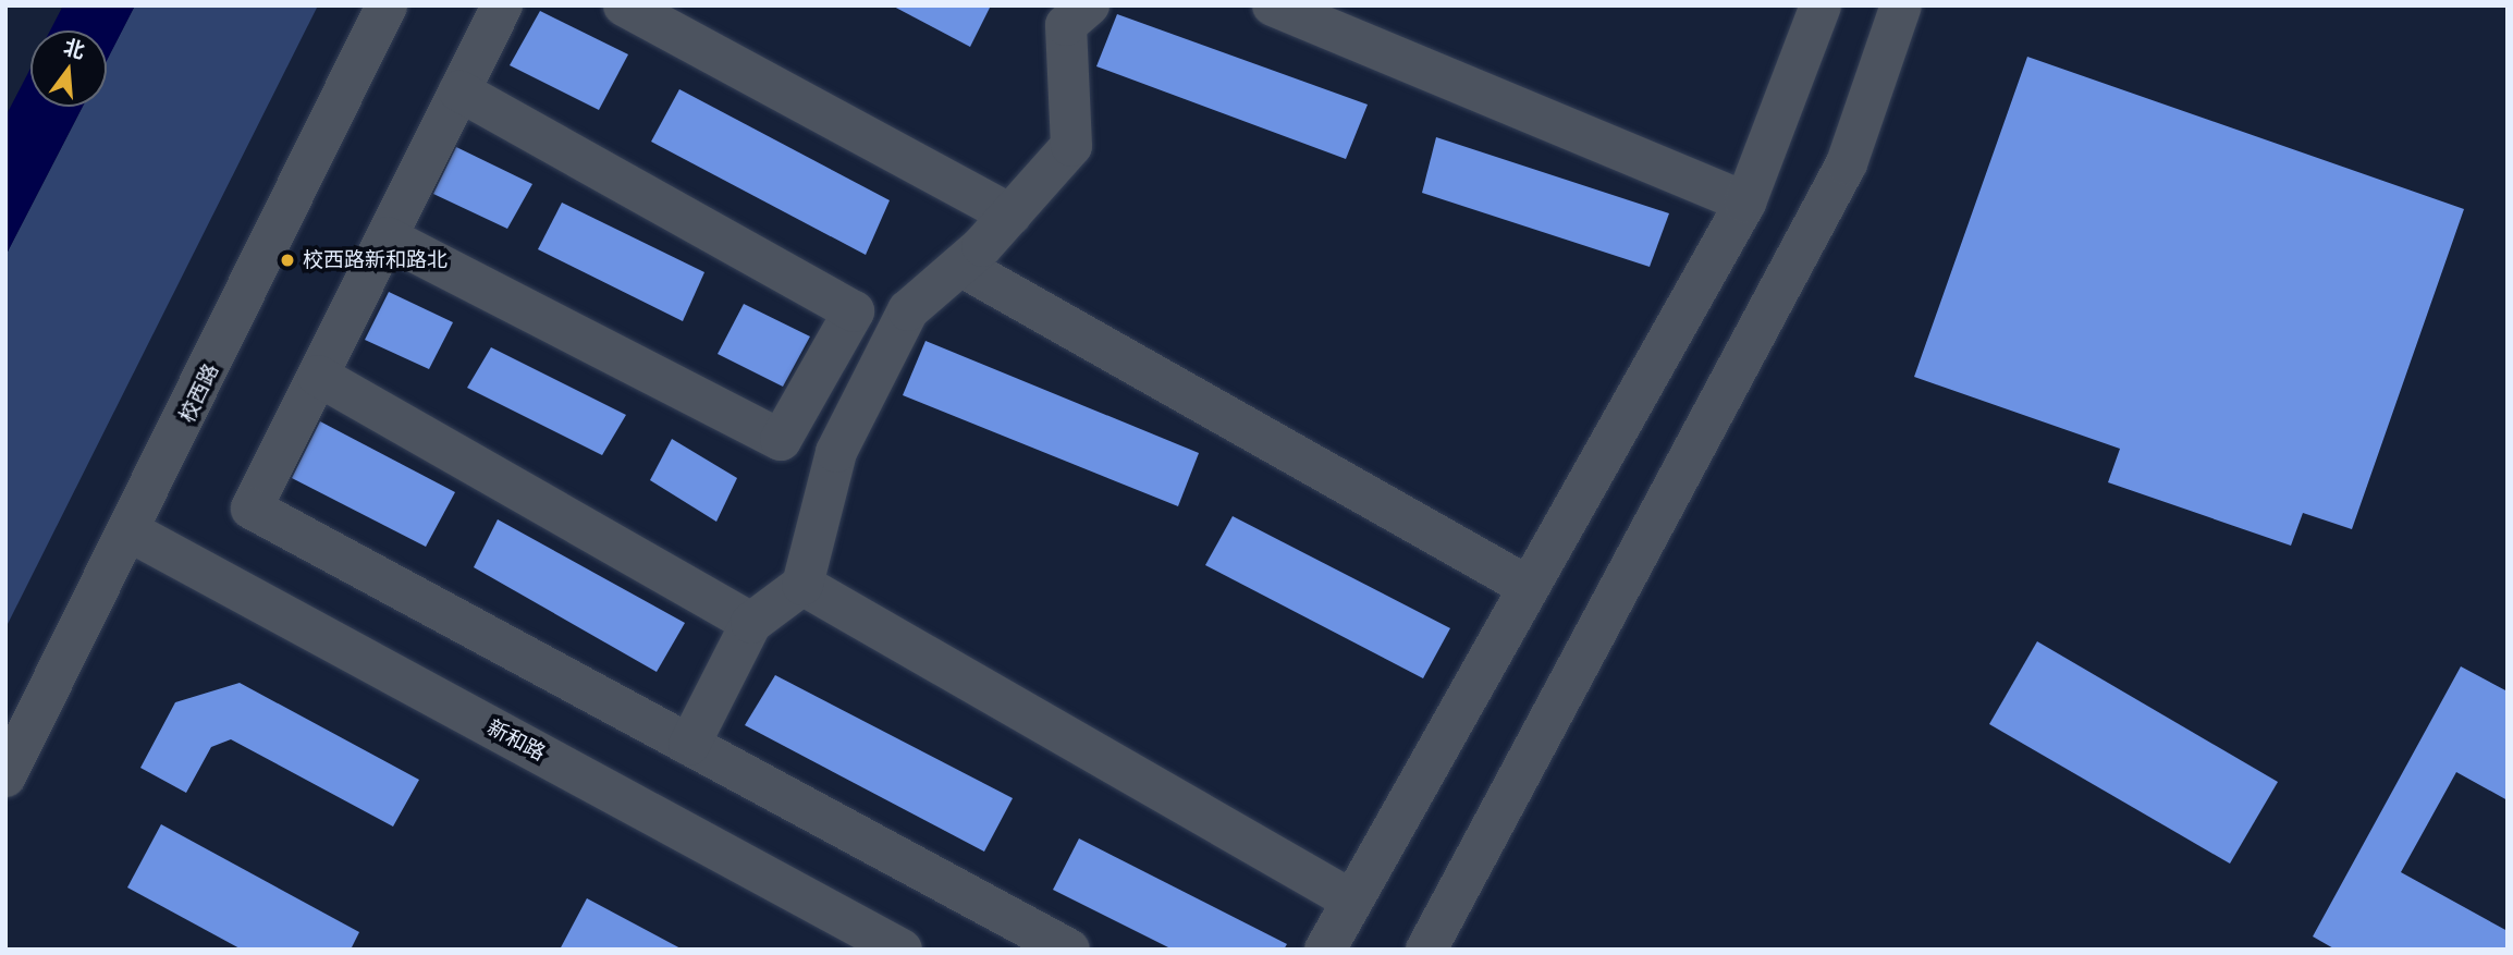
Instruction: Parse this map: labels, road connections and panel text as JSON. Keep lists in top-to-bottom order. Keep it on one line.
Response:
{"streets":{"street":["校西路","新和路"]},"crossings":[["校西路","新和路"]],"places":["校西路新和路北"],"north":"top"}
